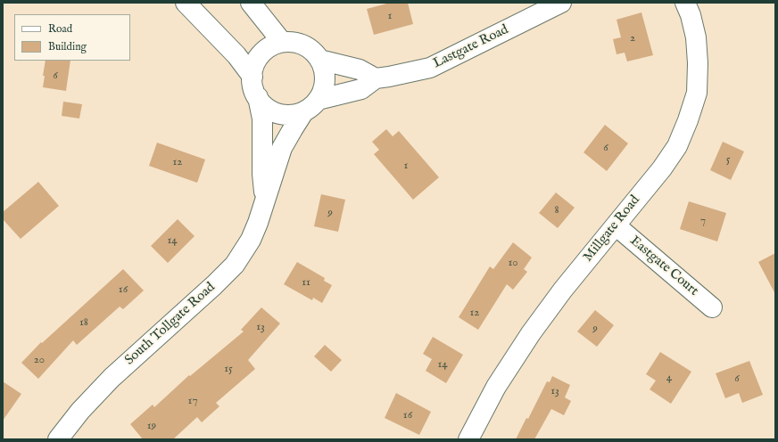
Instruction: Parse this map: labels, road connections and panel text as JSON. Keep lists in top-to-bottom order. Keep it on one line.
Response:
{"streets":{"street":["Lastgate Road","Millgate Road","Eastgate Court","South Tollgate Road"]},"crossings":[["Lastgate Road","South Tollgate Road"],["Millgate Road","Eastgate Court"]],"house_numbers":["1","2","6","6","5","12","1","8","9","7","14","10","11","16","12","18","13","9","20","14","15","4","6","13","17","16","19"],"legend":["Road","Building"]}
